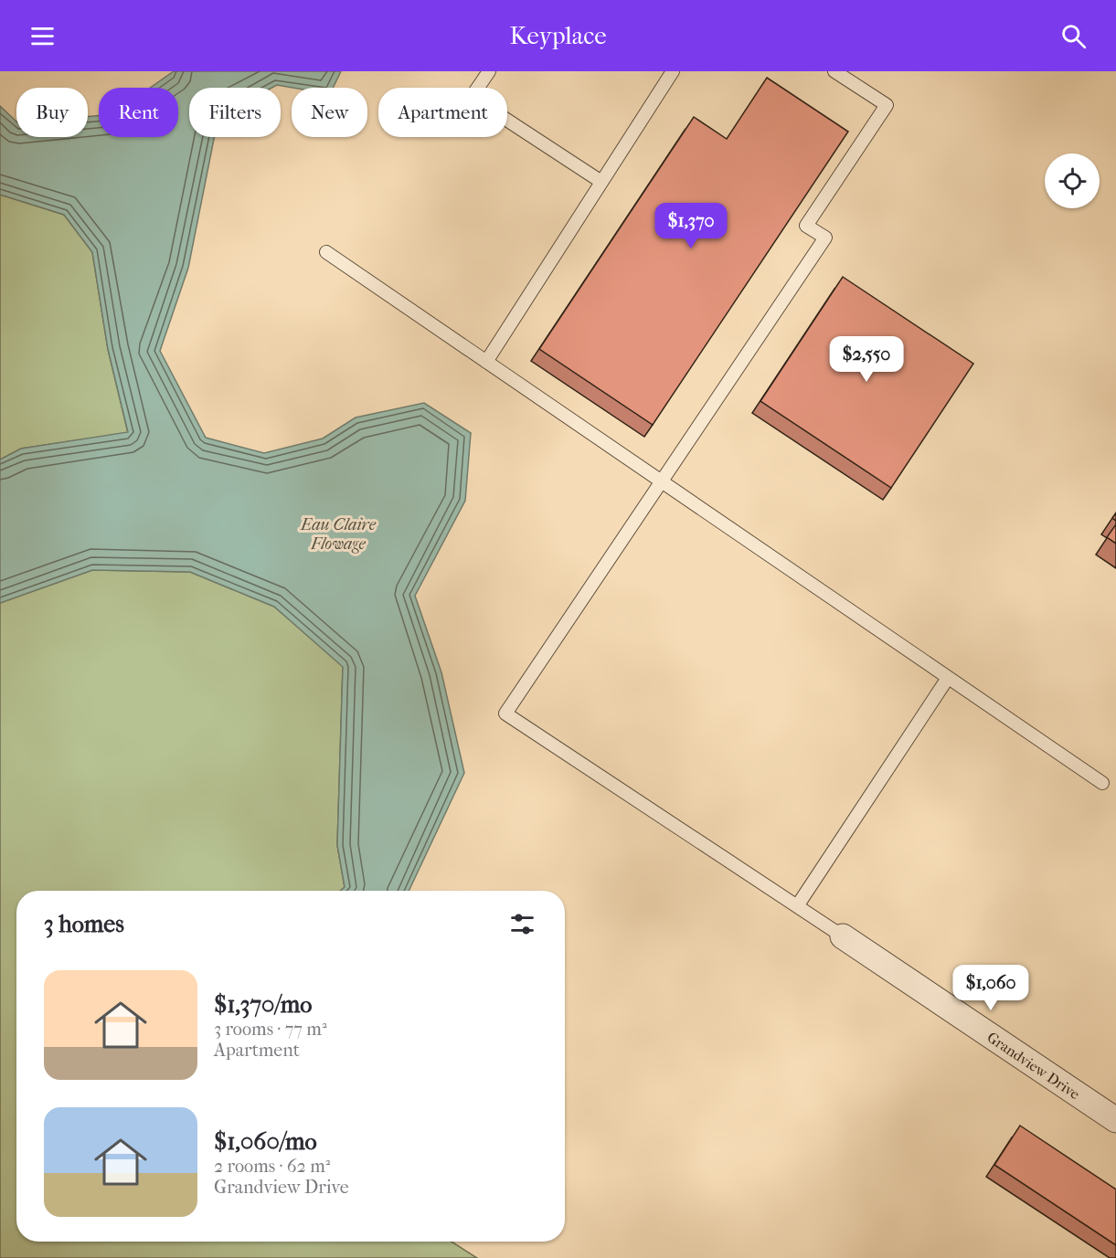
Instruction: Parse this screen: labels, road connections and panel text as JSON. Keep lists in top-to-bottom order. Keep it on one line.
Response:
{"streets":{"street":["Grandview Drive"]},"water":["Eau Claire Flowage"],"page":{"header":"Keyplace","chip":["Buy","Rent","Filters","New","Apartment"],"price":["$1,370","$2,550","$1,060"],"heading":"3 homes","list":[{"name":"$1,370/mo","note":"3 rooms · 77 m² · Apartment"},{"name":"$1,060/mo","note":"2 rooms · 62 m² · Grandview Drive"}]}}
